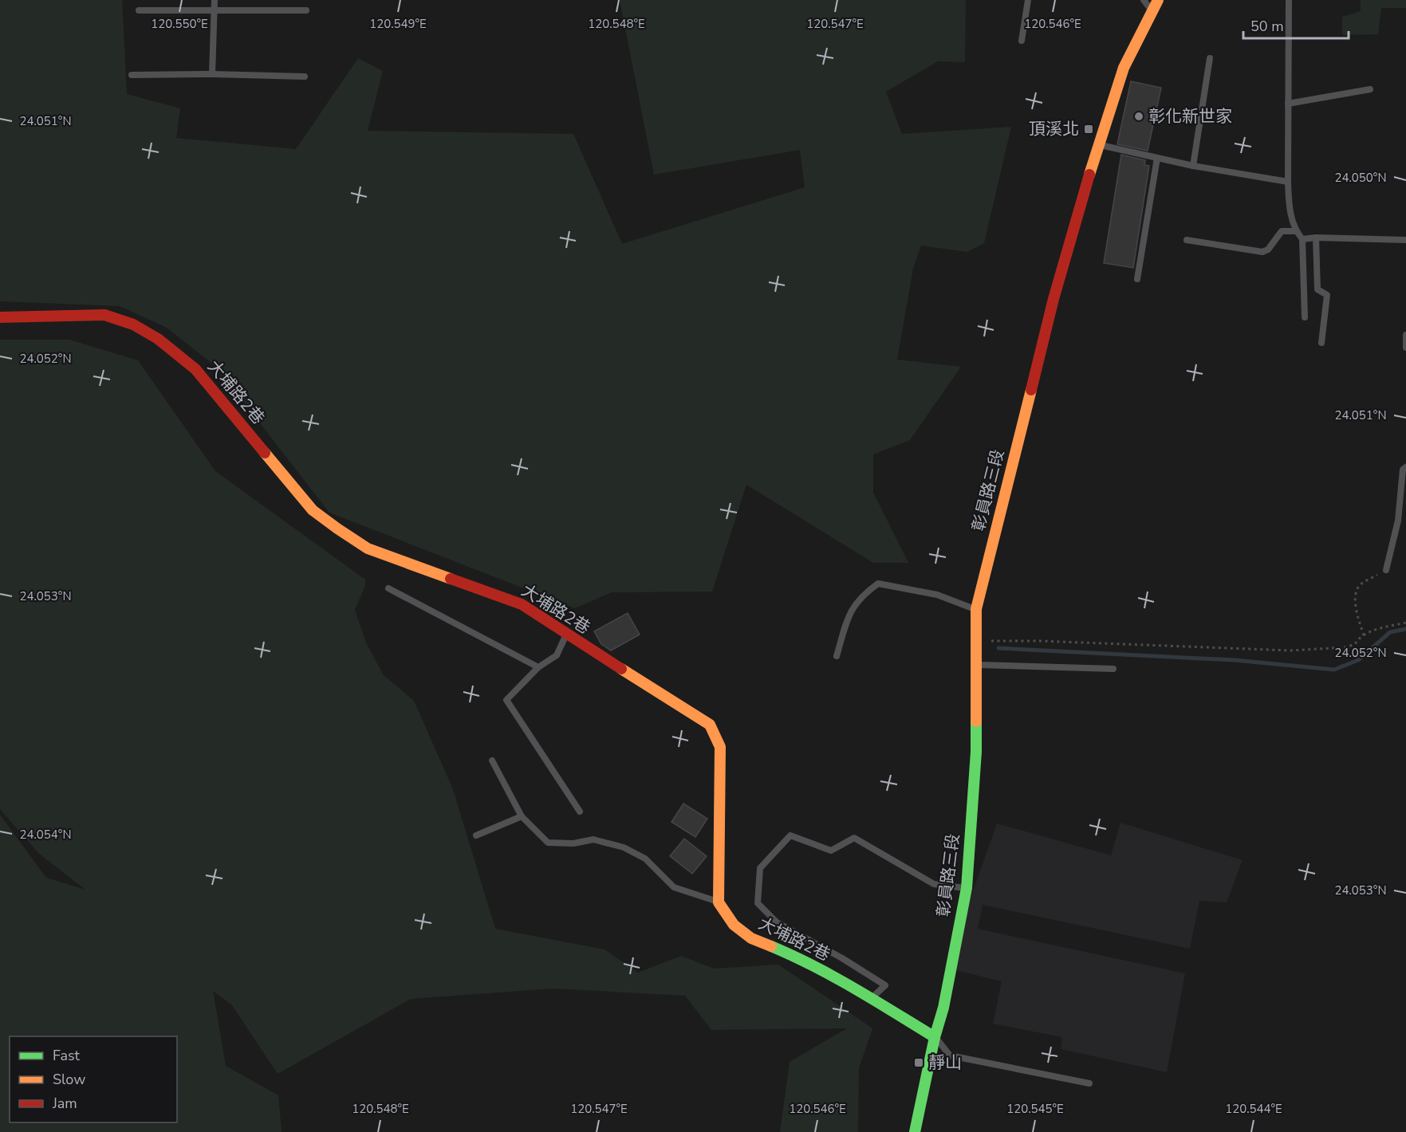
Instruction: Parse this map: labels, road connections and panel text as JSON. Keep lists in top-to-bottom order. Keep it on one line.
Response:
{"streets":{"street":["大埔路2巷","彰員路三段"]},"crossings":[["大埔路2巷","彰員路三段"]],"places":{"other":["彰化新世家"],"transit":["頂溪北","靜山"]},"legend":["Fast","Slow","Jam"],"scale_bar":"50 m","coordinates":["120.550°E","120.549°E","120.548°E","120.547°E","120.546°E","24.051°N","24.050°N","24.052°N","24.053°N","24.054°N","120.545°E","120.544°E"]}
